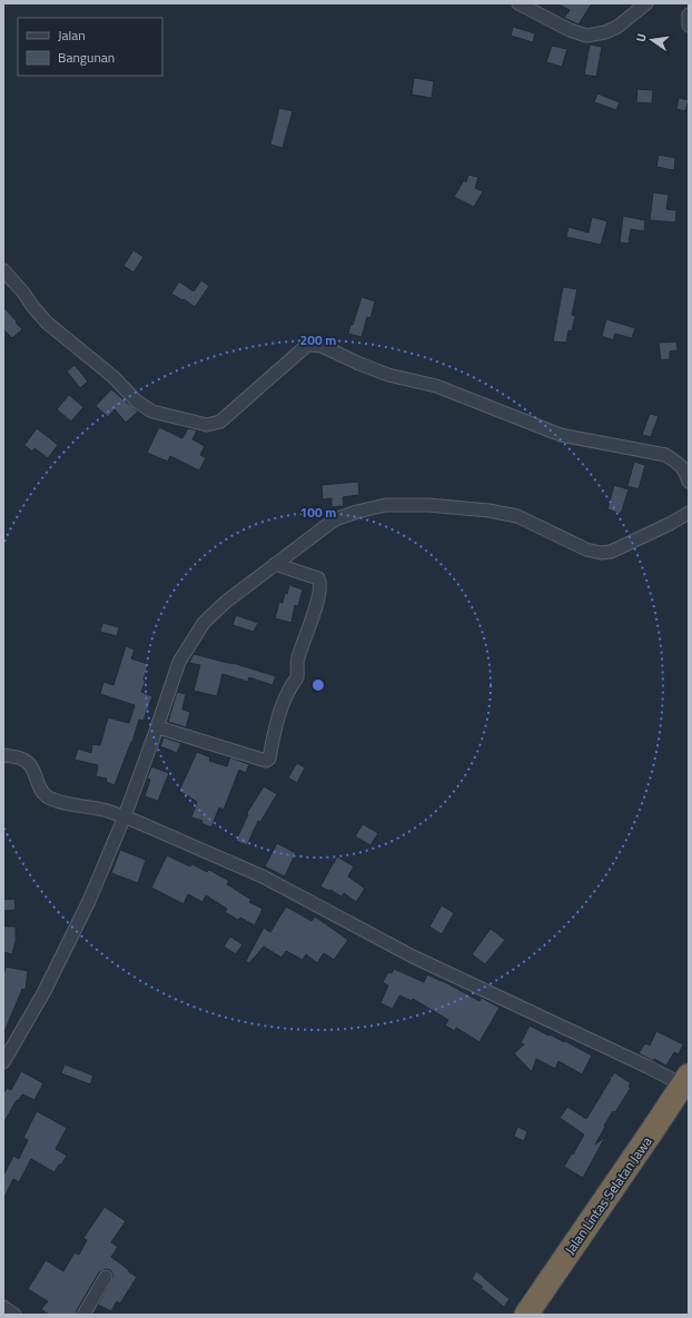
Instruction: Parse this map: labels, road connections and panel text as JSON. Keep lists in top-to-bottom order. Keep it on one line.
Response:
{"streets":{"highway":["Jalan Lintas Selatan Jawa"]},"legend":["Jalan","Bangunan"],"north":"left","rings":["200 m","100 m"]}
